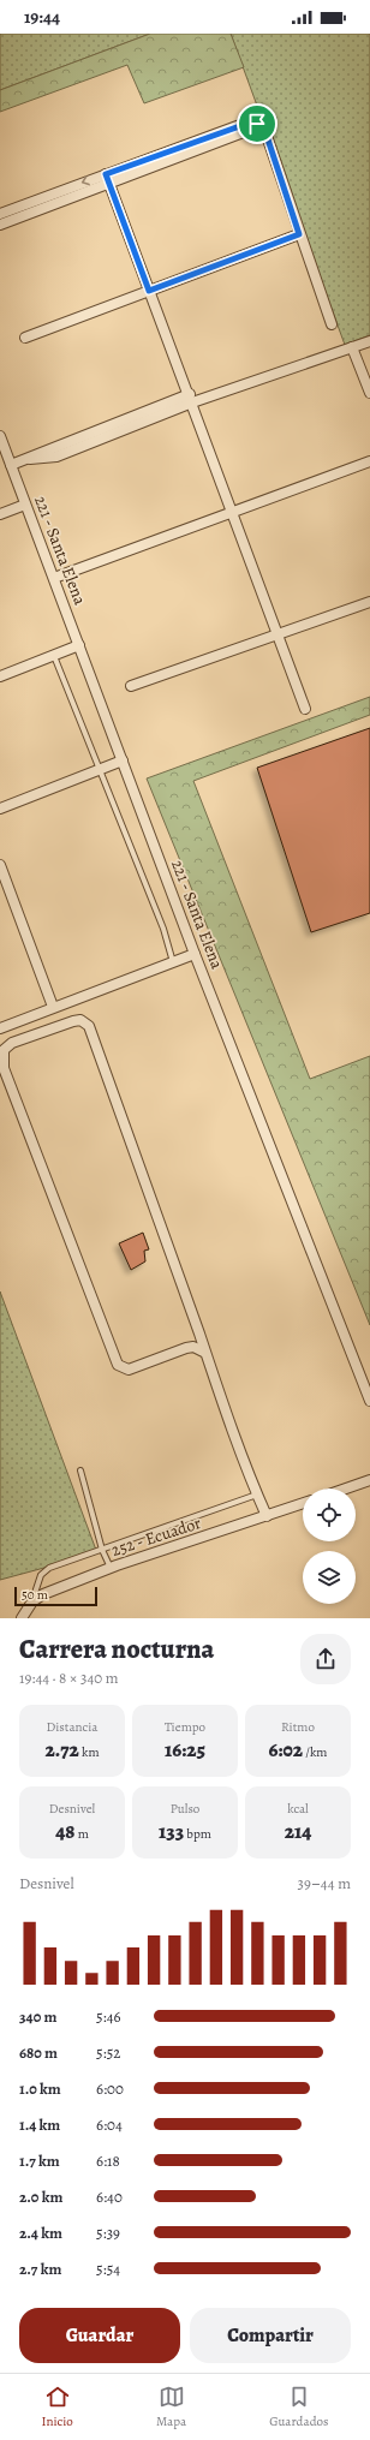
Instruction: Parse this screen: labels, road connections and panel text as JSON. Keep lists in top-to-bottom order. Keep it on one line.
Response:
{"streets":{"street":["221 - Santa Elena","252 - Ecuador"]},"scale_bar":"50 m","page":{"status":"19:44","scale":"50 m","heading":["Carrera nocturna","19:44 · 8 × 340 m"],"stats":[["Distancia","2.72 km"],["Tiempo","16:25"],["Ritmo","6:02 /km"],["Desnivel","48 m"],["Pulso","133 bpm"],["kcal","214"]],"chart":["Desnivel","39–44 m"],"list":[{"name":"340 m","note":"5:46"},{"name":"680 m","note":"5:52"},{"name":"1.0 km","note":"6:00"},{"name":"1.4 km","note":"6:04"},{"name":"1.7 km","note":"6:18"},{"name":"2.0 km","note":"6:40"},{"name":"2.4 km","note":"5:39"},{"name":"2.7 km","note":"5:54"}],"buttons":["Guardar","Compartir"],"tabs":["Inicio","Mapa","Guardados"]}}
